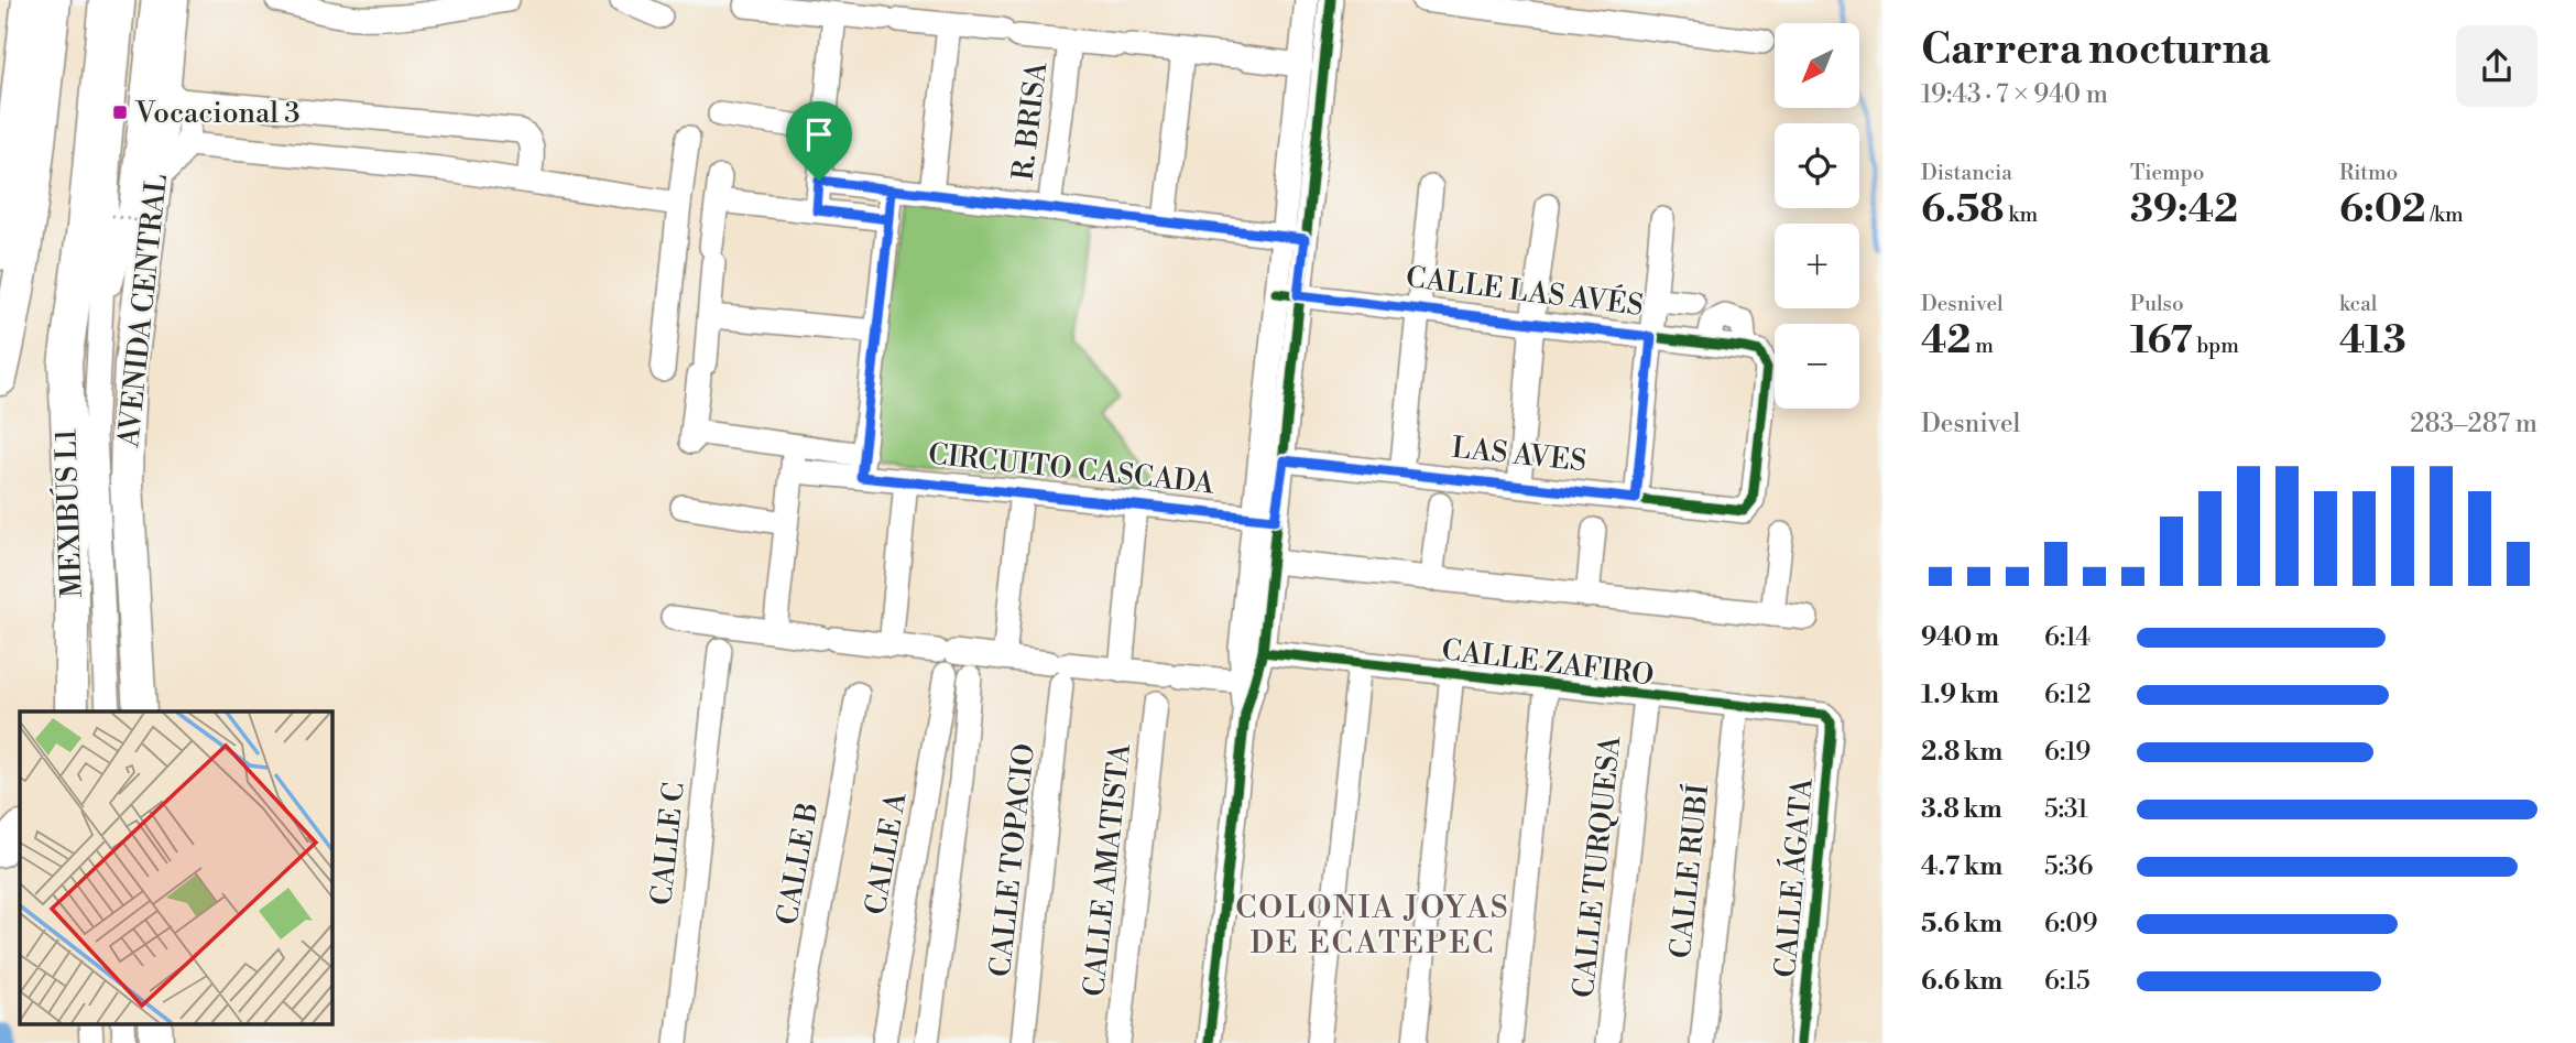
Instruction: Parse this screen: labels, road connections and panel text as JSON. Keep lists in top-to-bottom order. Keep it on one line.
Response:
{"streets":{"highway":["AVENIDA CENTRAL"],"street":["R. BRISA","CALLE LAS AVÉS","LAS AVES","CIRCUITO CASCADA","MEXIBÚS L1","CALLE ZAFIRO","CALLE C","CALLE A","CALLE TOPACIO","CALLE B","CALLE TURQUESA","CALLE AMATISTA","CALLE RUBÍ","CALLE ÁGATA"]},"crossings":[["CALLE LAS AVÉS","LAS AVES"],["CALLE ZAFIRO","CALLE TURQUESA"],["CALLE ZAFIRO","CALLE RUBÍ"],["CALLE ZAFIRO","CALLE ÁGATA"]],"districts":["COLONIA JOYAS DE ECATEPEC"],"places":{"transit":["Vocacional 3"]},"north":"bottom left","page":{"heading":["Carrera nocturna","19:43 · 7 × 940 m"],"map_buttons":["+","−"],"stats":[["Distancia","6.58 km"],["Tiempo","39:42"],["Ritmo","6:02 /km"],["Desnivel","42 m"],["Pulso","167 bpm"],["kcal","413"]],"chart":["Desnivel","283–287 m"],"list":[{"name":"940 m","note":"6:14"},{"name":"1.9 km","note":"6:12"},{"name":"2.8 km","note":"6:19"},{"name":"3.8 km","note":"5:31"},{"name":"4.7 km","note":"5:36"},{"name":"5.6 km","note":"6:09"},{"name":"6.6 km","note":"6:15"}]}}
